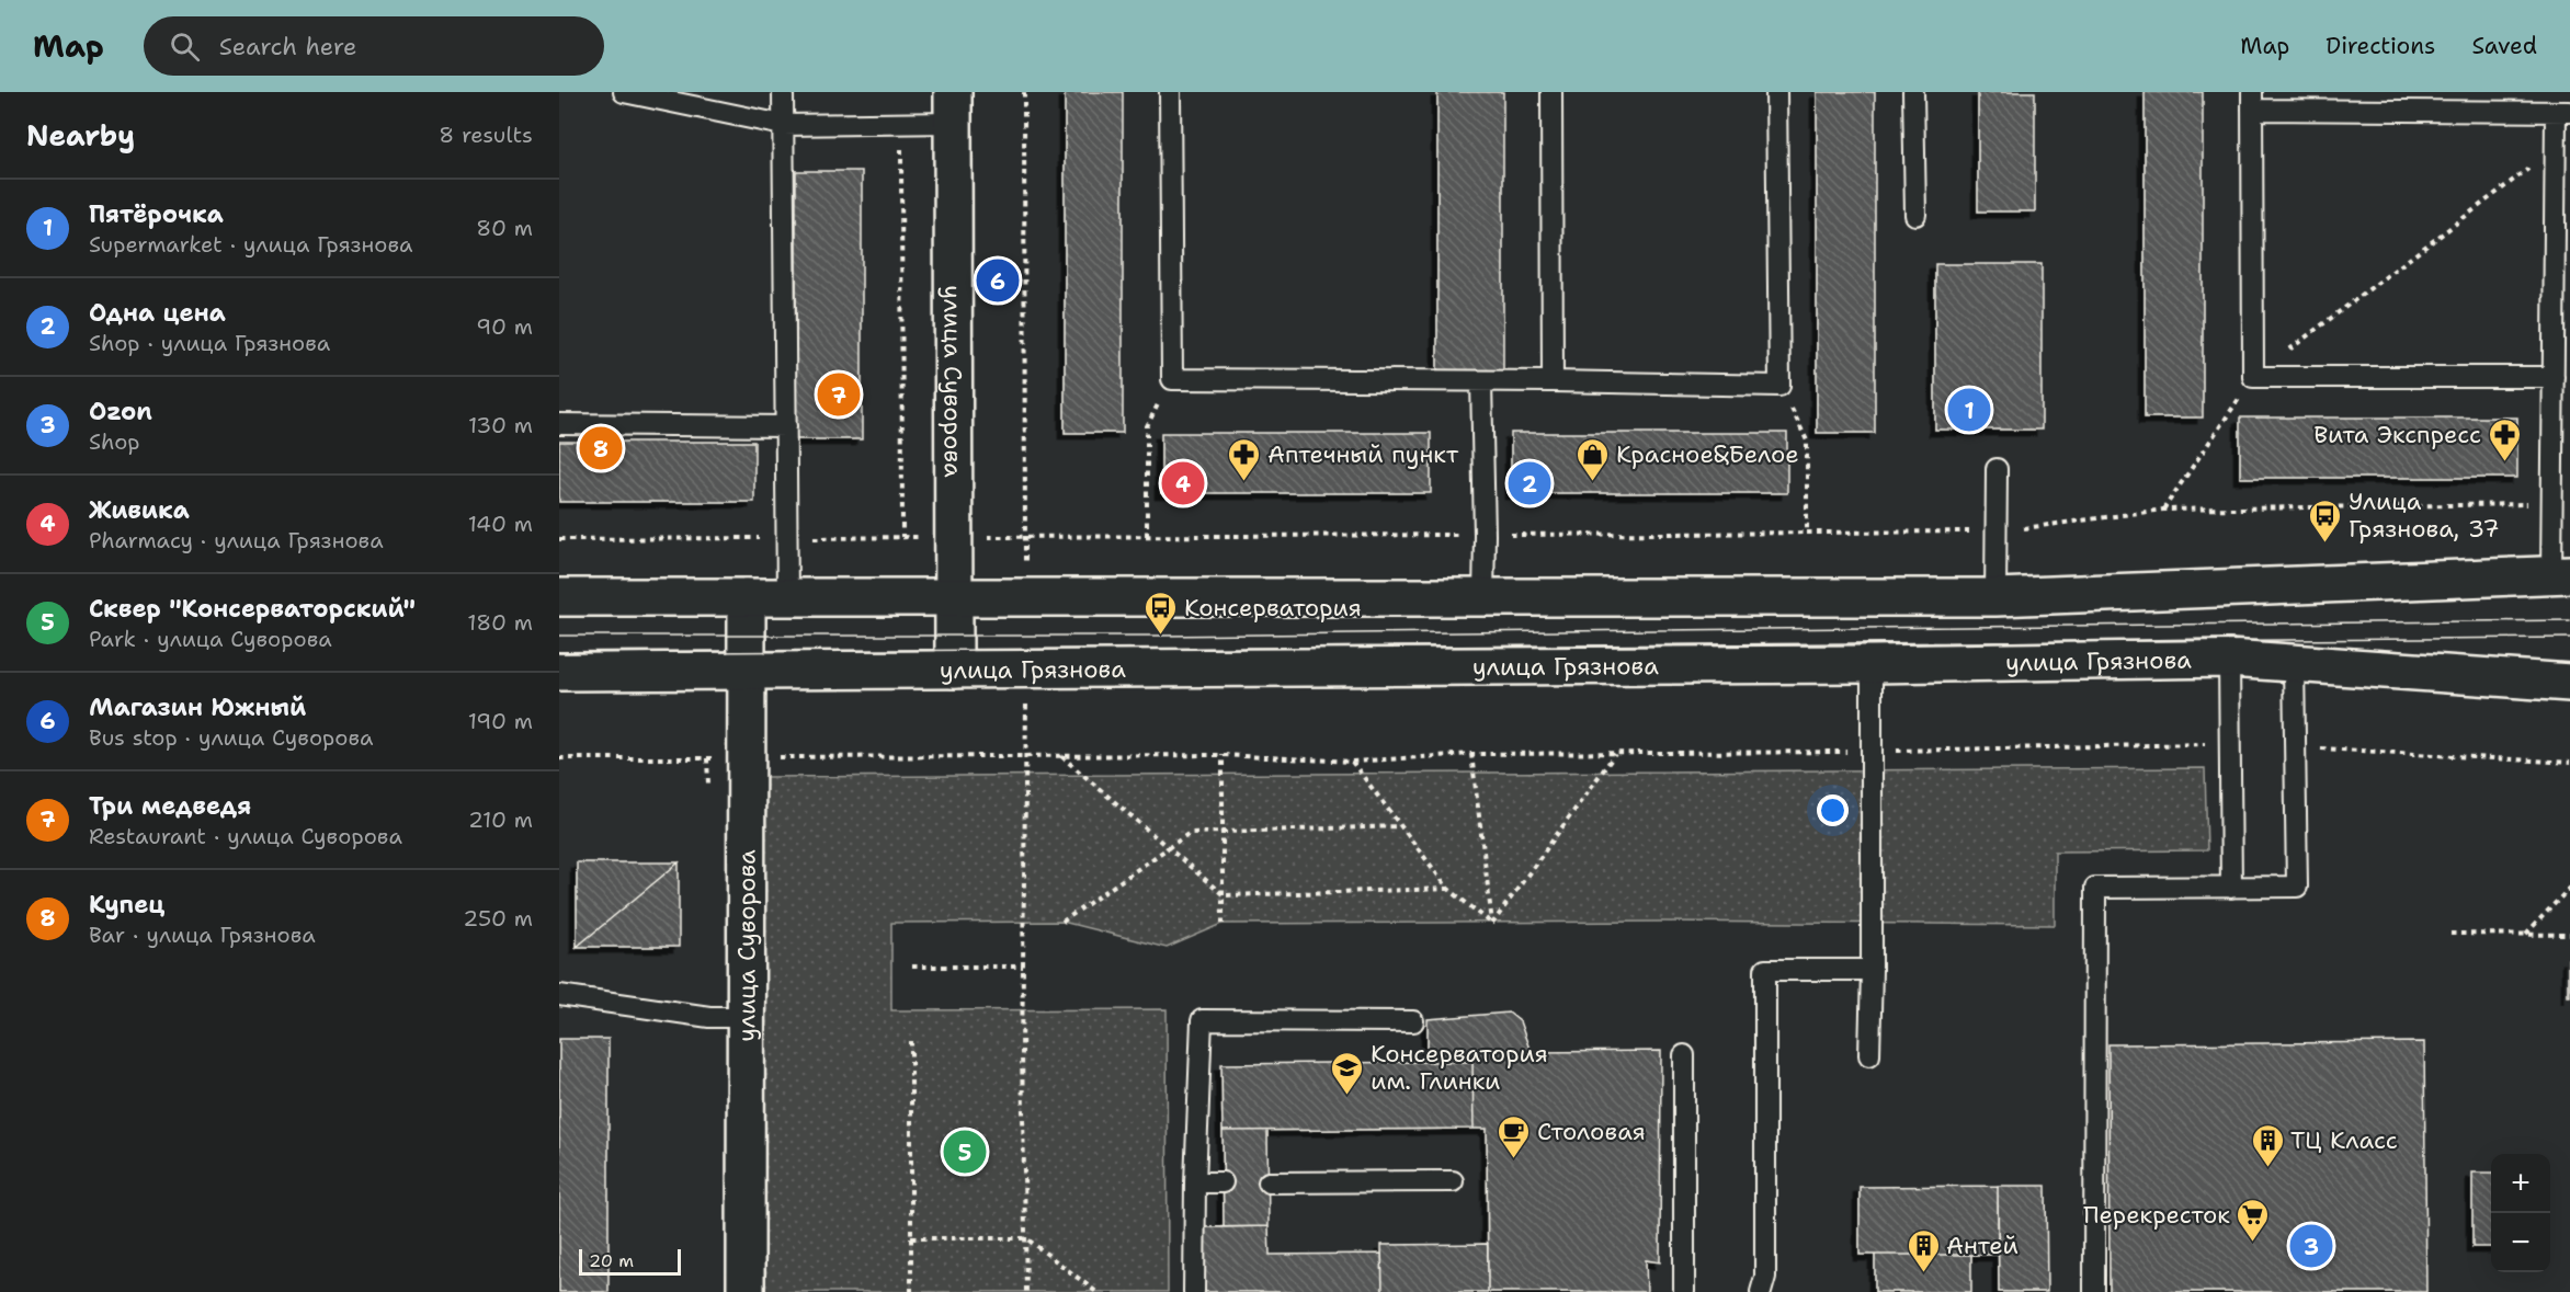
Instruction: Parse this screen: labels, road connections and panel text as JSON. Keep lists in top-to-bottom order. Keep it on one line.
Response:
{"streets":{"main road":["улица Суворова","улица Грязнова"]},"crossings":[["улица Суворова","улица Грязнова"]],"places":{"pharmacy":["Вита Экспресс","Аптечный пункт"],"shop":["Красное&Белое"],"bus stop":["Улица Грязнова, 37","Консерватория"],"school or university":["Консерватория им. Глинки"],"cafe":["Столовая"],"building":["ТЦ Класс","Антей"],"supermarket":["Перекресток"]},"scale_bar":"20 m","page":{"header":"Map","search":"Search here","nav":["Map","Directions","Saved"],"heading":["Nearby","8 results"],"list":[{"mark":"1","name":"Пятёрочка","note":"Supermarket · улица Грязнова","value":"80 m"},{"mark":"2","name":"Одна цена","note":"Shop · улица Грязнова","value":"90 m"},{"mark":"3","name":"Ozon","note":"Shop","value":"130 m"},{"mark":"4","name":"Живика","note":"Pharmacy · улица Грязнова","value":"140 m"},{"mark":"5","name":"Сквер \"Консерваторский\"","note":"Park · улица Суворова","value":"180 m"},{"mark":"6","name":"Магазин Южный","note":"Bus stop · улица Суворова","value":"190 m"},{"mark":"7","name":"Три медведя","note":"Restaurant · улица Суворова","value":"210 m"},{"mark":"8","name":"Купец","note":"Bar · улица Грязнова","value":"250 m"}],"pins":["6","7","1","8","2","4","5","3"],"map_buttons":["+","−"],"scale":"20 m"}}
